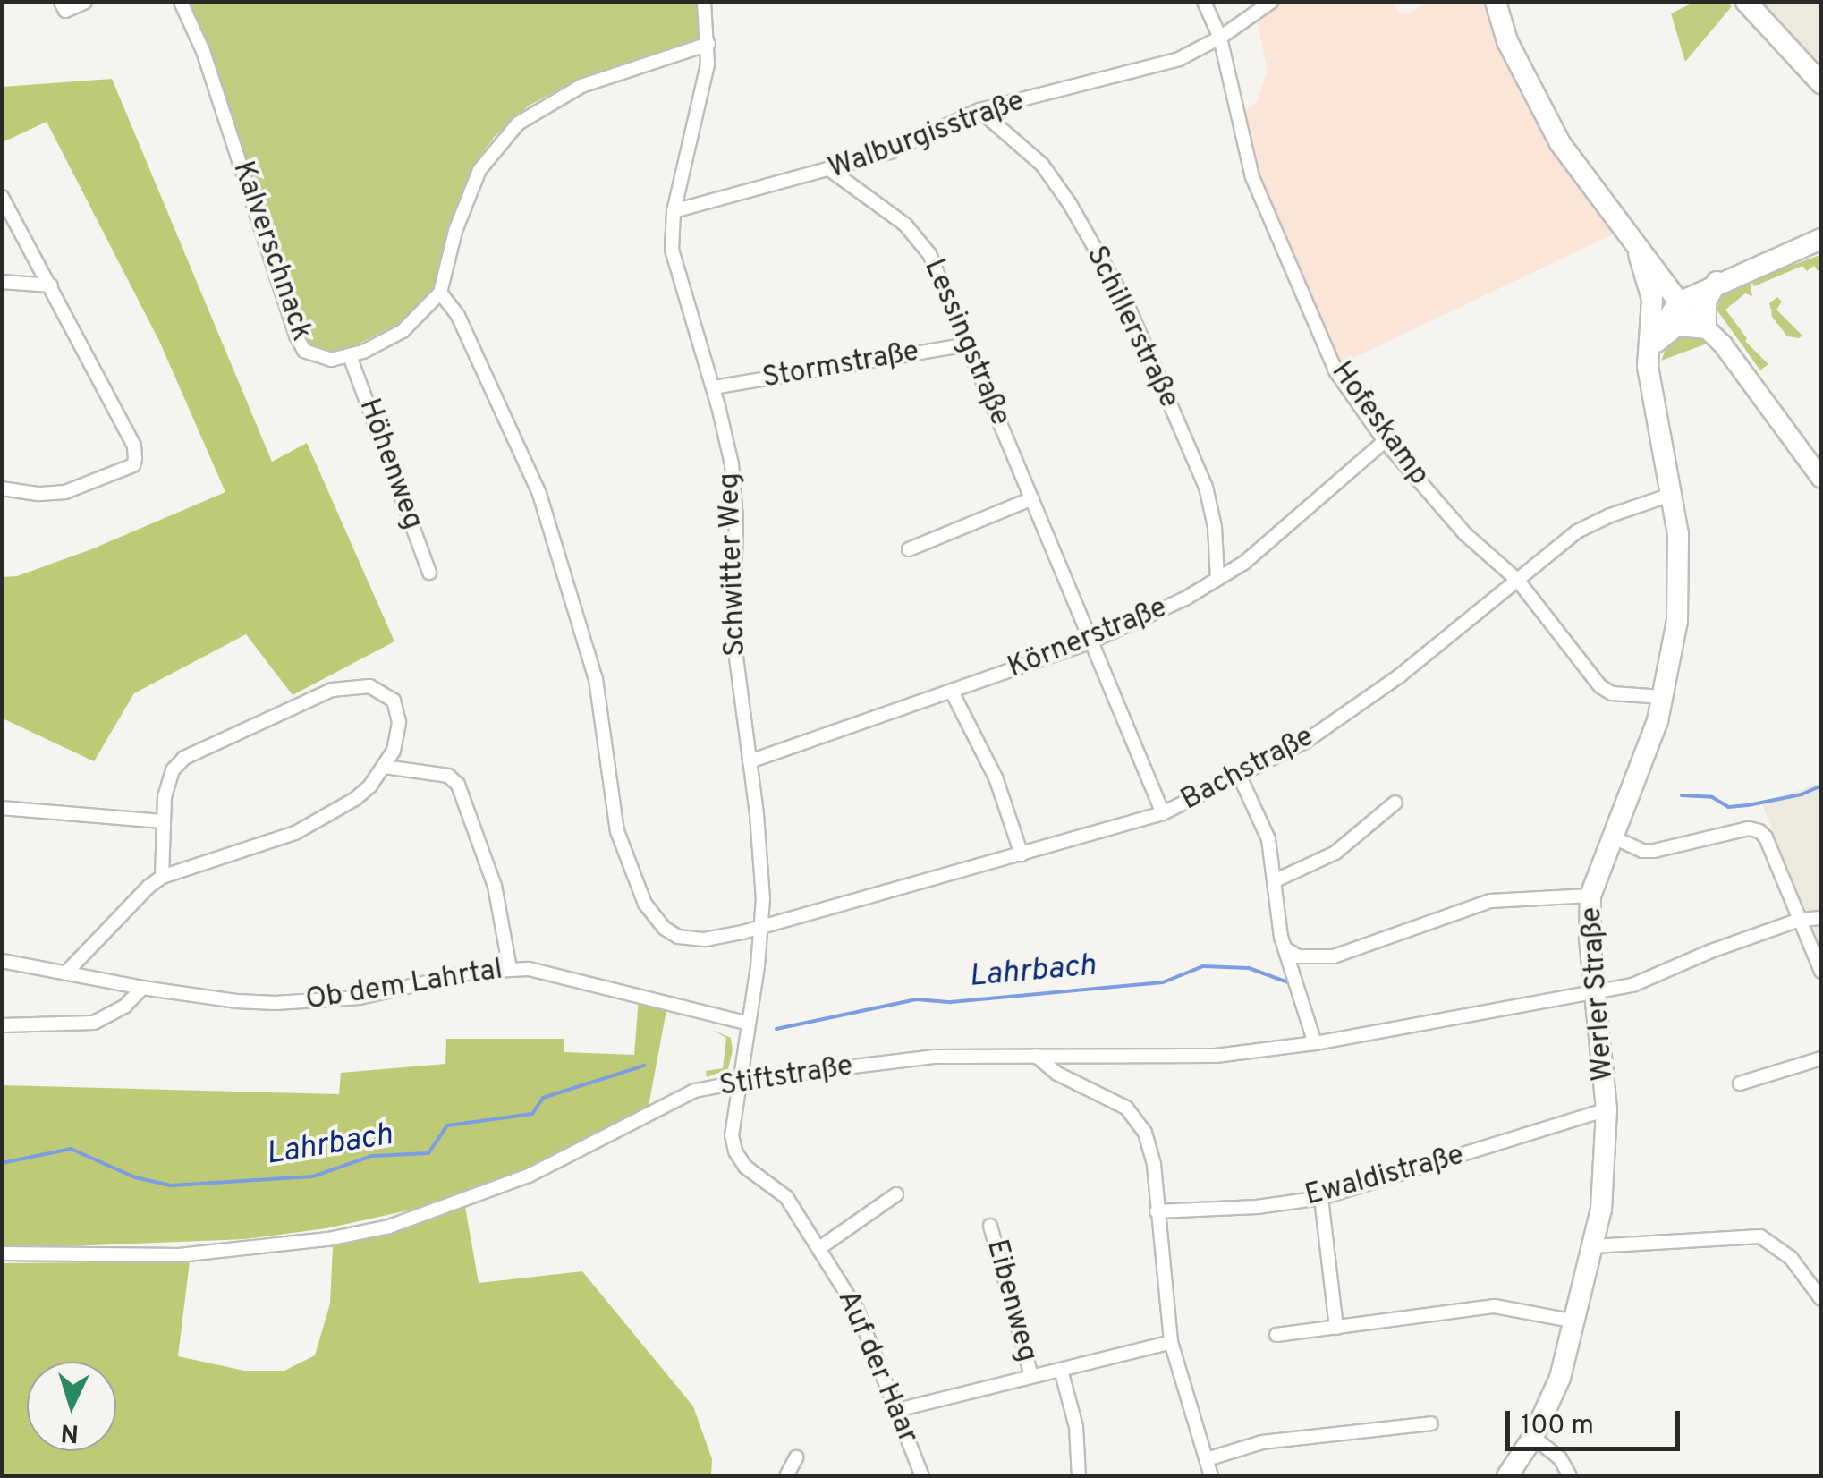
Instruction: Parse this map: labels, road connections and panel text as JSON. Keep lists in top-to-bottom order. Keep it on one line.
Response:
{"streets":{"main road":["Werler Straße"],"street":["Walburgisstraße","Kalverschnack","Schillerstraße","Lessingstraße","Stormstraße","Hofeskamp","Höhenweg","Schwitter Weg","Körnerstraße","Bachstraße","Ob dem Lahrtal","Stiftstraße","Ewaldistraße","Eibenweg","Auf der Haar"]},"crossings":[["Walburgisstraße","Schillerstraße"],["Walburgisstraße","Lessingstraße"],["Walburgisstraße","Hofeskamp"],["Walburgisstraße","Schwitter Weg"],["Kalverschnack","Höhenweg"],["Kalverschnack","Bachstraße"],["Schillerstraße","Körnerstraße"],["Lessingstraße","Stormstraße"],["Lessingstraße","Körnerstraße"],["Lessingstraße","Bachstraße"],["Stormstraße","Schwitter Weg"],["Hofeskamp","Körnerstraße"],["Hofeskamp","Bachstraße"],["Hofeskamp","Werler Straße"],["Schwitter Weg","Körnerstraße"],["Schwitter Weg","Bachstraße"],["Schwitter Weg","Ob dem Lahrtal"],["Schwitter Weg","Stiftstraße"],["Schwitter Weg","Auf der Haar"],["Bachstraße","Werler Straße"],["Werler Straße","Stiftstraße"],["Werler Straße","Ewaldistraße"],["Stiftstraße","Auf der Haar"]],"water":["Lahrbach"],"scale_bar":"100 m","north":"bottom"}
